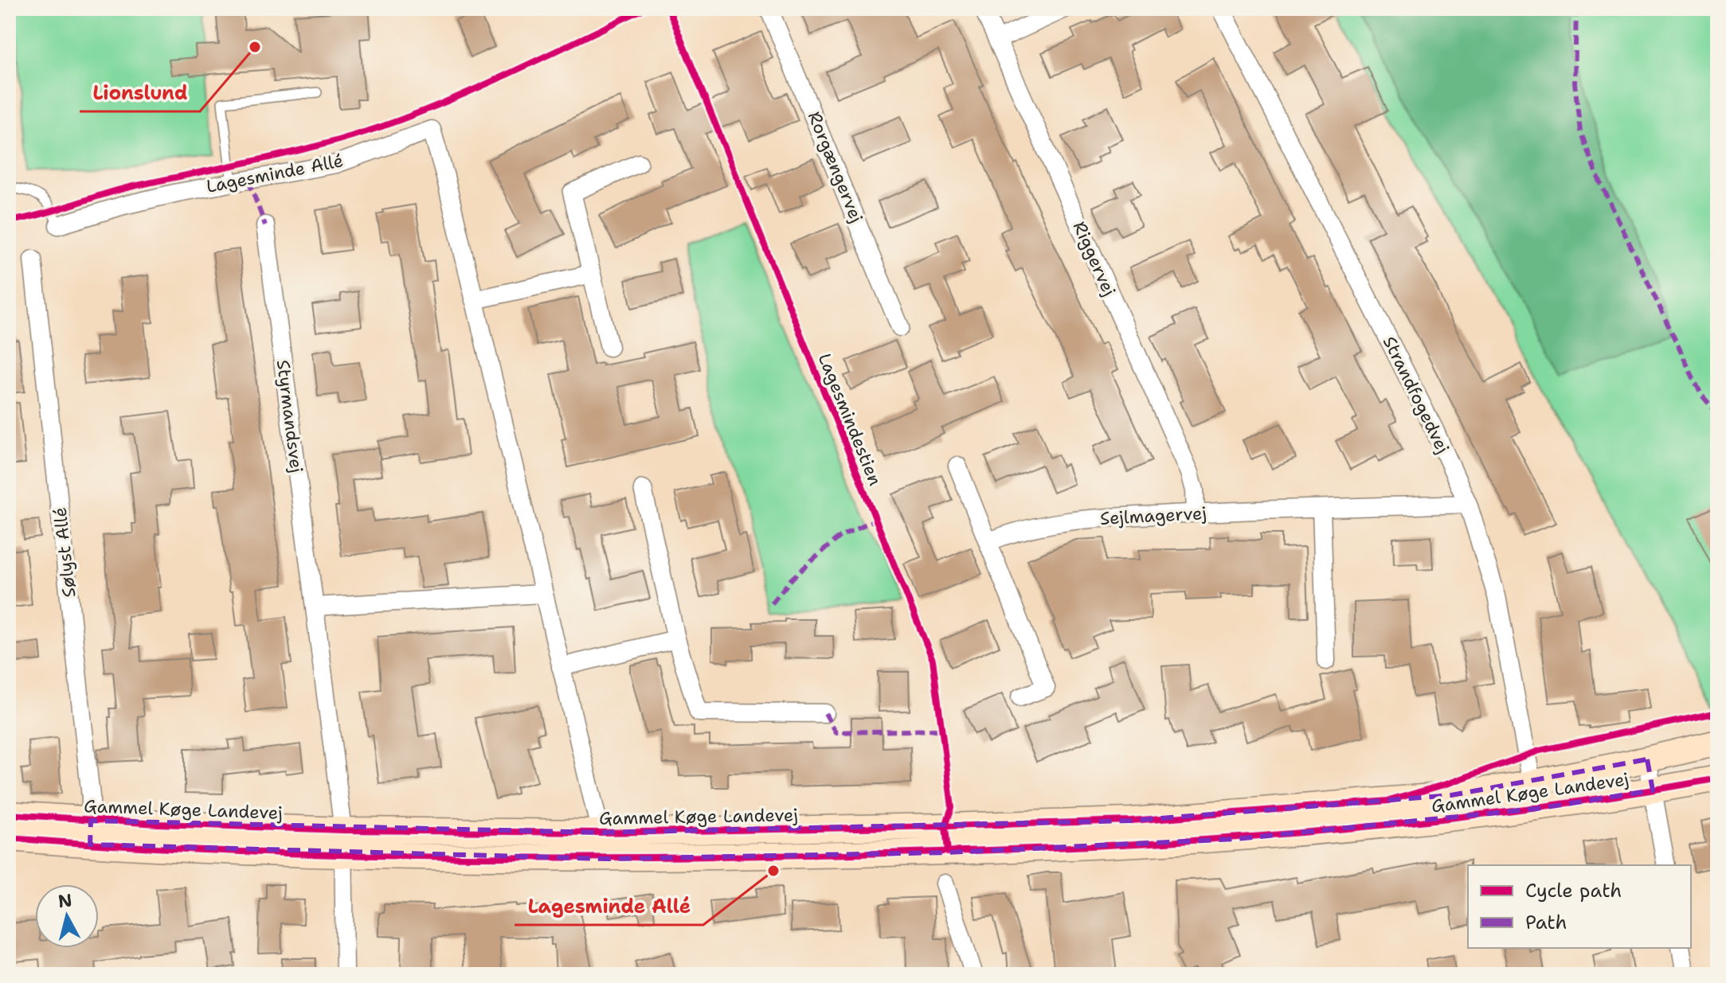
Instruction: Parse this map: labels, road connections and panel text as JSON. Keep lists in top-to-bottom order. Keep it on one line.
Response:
{"streets":{"main road":["Gammel Køge Landevej"],"street":["Rorgængervej","Lagesminde Allé","Riggervej","Strandfogedvej","Styrmandsvej","Sejlmagervej","Sølyst Allé"],"cycle path":["Lagesmindestien"]},"crossings":[["Lagesminde Allé","Gammel Køge Landevej"],["Riggervej","Sejlmagervej"],["Strandfogedvej","Sejlmagervej"],["Strandfogedvej","Gammel Køge Landevej"],["Styrmandsvej","Gammel Køge Landevej"],["Sølyst Allé","Gammel Køge Landevej"]],"places":["Lionslund","Lagesminde Allé"],"legend":["Cycle path","Path"],"north":"top"}
